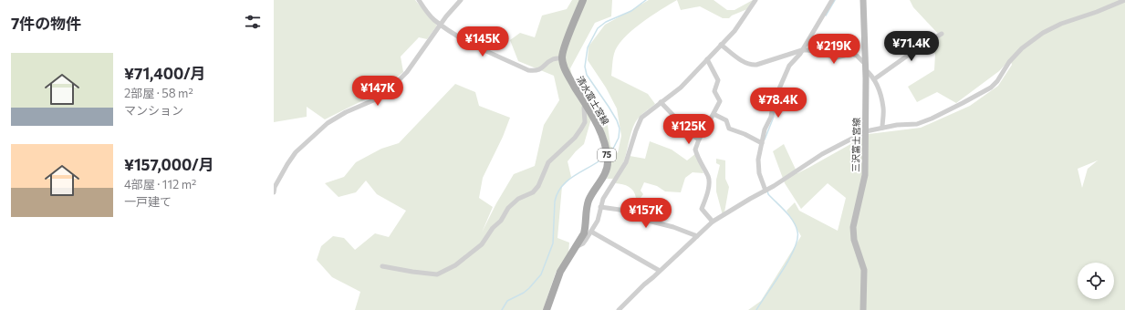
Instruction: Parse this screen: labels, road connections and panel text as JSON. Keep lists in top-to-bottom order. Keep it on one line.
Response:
{"streets":{"main road":["清水富士宮線","三沢富士宮線","75"]},"page":{"heading":"7件の物件","price":["¥145K","¥71.4K","¥219K","¥147K","¥78.4K","¥125K","¥157K"],"list":[{"name":"¥71,400/月","note":"2部屋 · 58 m² · マンション"},{"name":"¥157,000/月","note":"4部屋 · 112 m² · 一戸建て"}]}}
